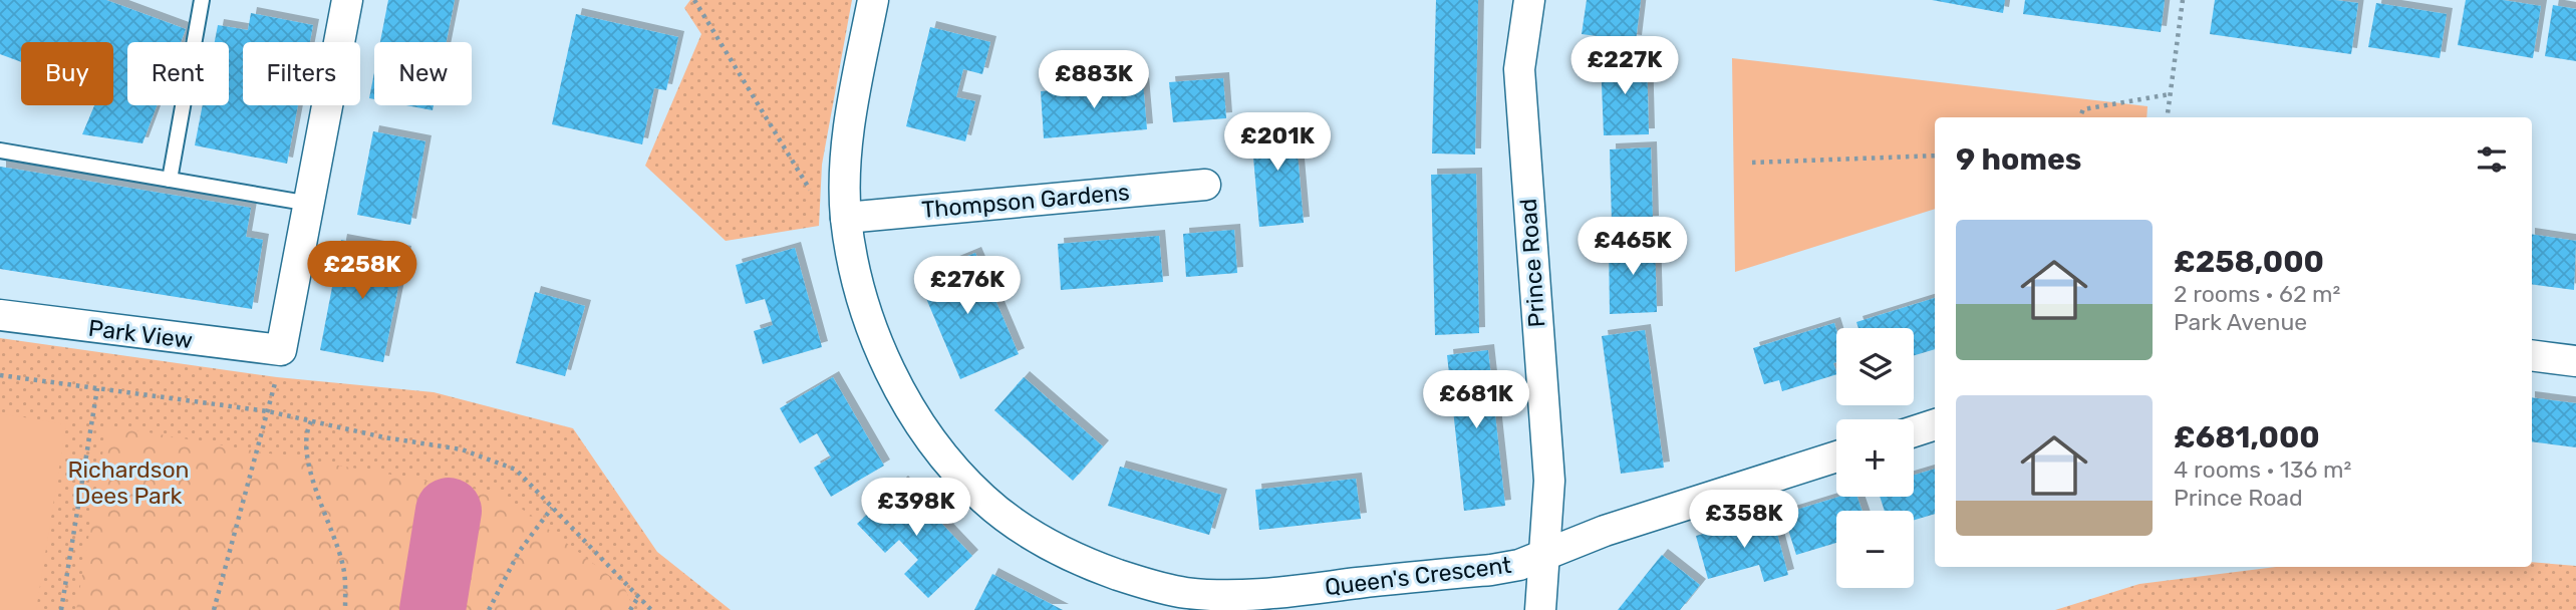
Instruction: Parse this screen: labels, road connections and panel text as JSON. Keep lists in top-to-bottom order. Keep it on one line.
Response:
{"streets":{"street":["Thompson Gardens","Prince Road","Park View","Queen's Crescent"]},"crossings":[["Thompson Gardens","Queen's Crescent"],["Prince Road","Queen's Crescent"]],"parks":["Richardson Dees Park"],"page":{"price":["£227K","£883K","£201K","£465K","£258K","£276K","£681K","£398K","£358K"],"chip":["Buy","Rent","Filters","New"],"heading":"9 homes","list":[{"name":"£258,000","note":"2 rooms · 62 m² · Park Avenue"},{"name":"£681,000","note":"4 rooms · 136 m² · Prince Road"}],"map_buttons":["+","−"]}}
